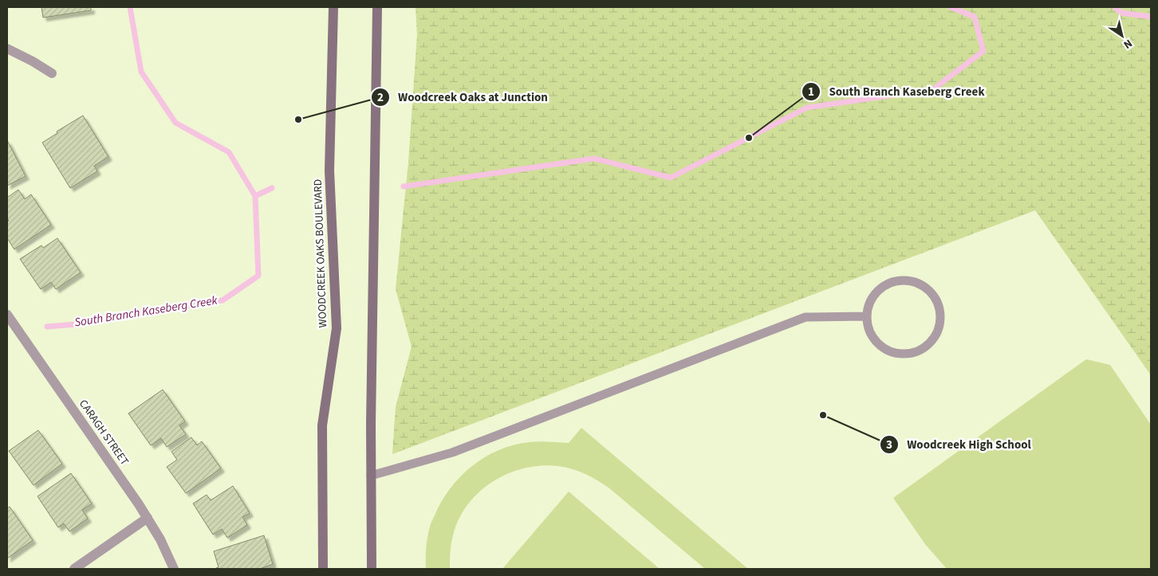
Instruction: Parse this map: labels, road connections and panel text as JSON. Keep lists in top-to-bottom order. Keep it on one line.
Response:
{"streets":{"main road":["WOODCREEK OAKS BOULEVARD"],"street":["CARAGH STREET"]},"water":["South Branch Kaseberg Creek"],"places":["Woodcreek Oaks at Junction","South Branch Kaseberg Creek","Woodcreek High School"],"north":"bottom right"}
